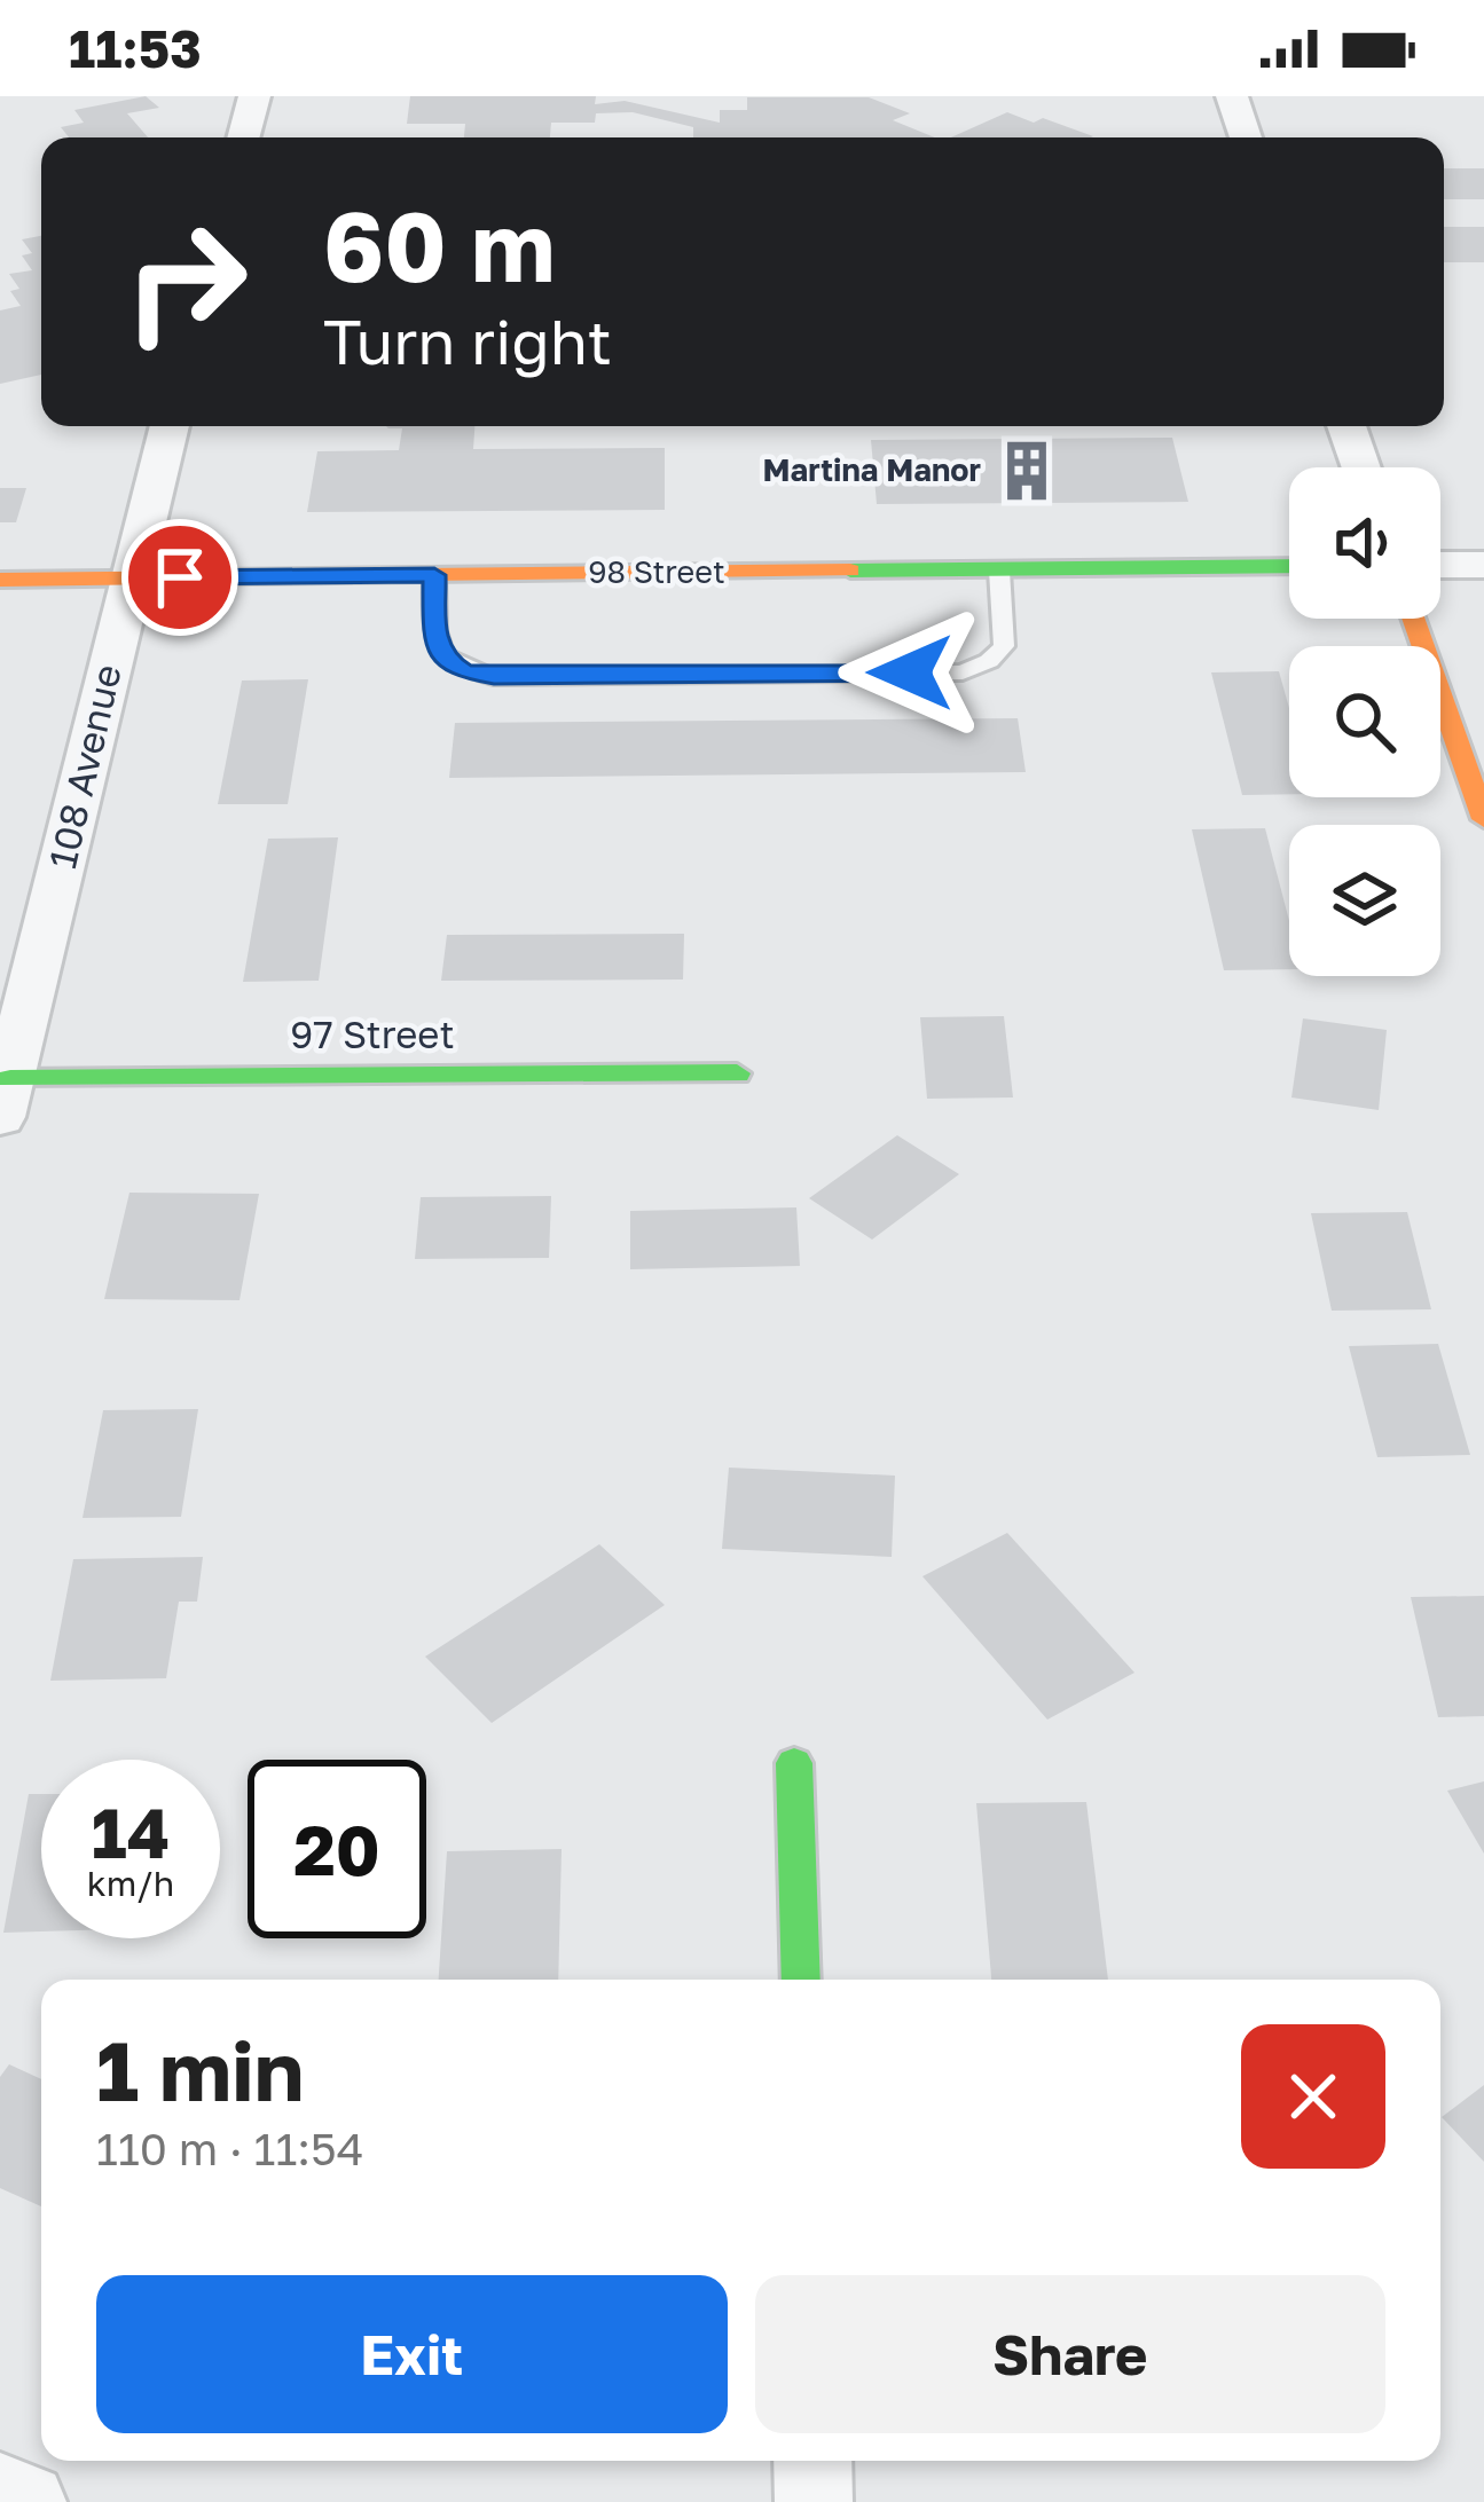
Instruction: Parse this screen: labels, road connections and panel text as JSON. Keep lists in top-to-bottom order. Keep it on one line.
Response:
{"streets":{"street":["98 Street","108 Avenue","97 Street"]},"crossings":[["98 Street","108 Avenue"],["108 Avenue","97 Street"]],"places":{"building":["Martina Manor"]},"page":{"status":"11:53","turn":["60 m","Turn right"],"speed":"14 km/h","limit":"20","heading":["1 min","110 m · 11:54"],"buttons":["Exit","Share"]}}
